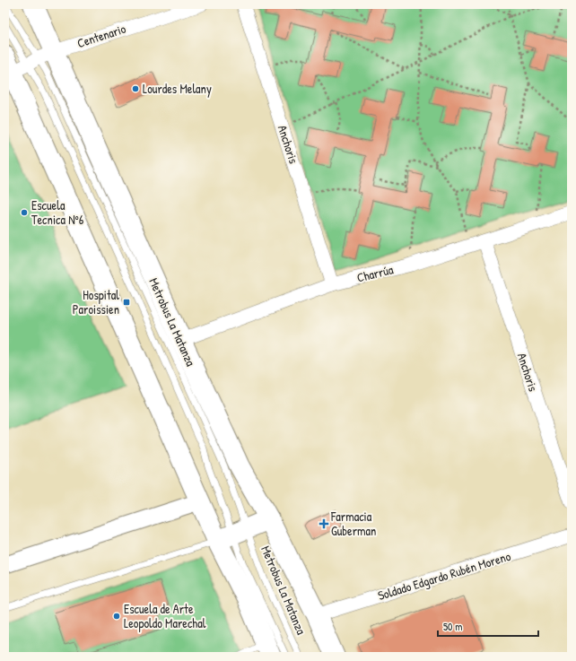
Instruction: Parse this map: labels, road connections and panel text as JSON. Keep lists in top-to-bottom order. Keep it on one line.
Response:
{"streets":{"street":["Centenario","Anchoris","Charrúa","Soldado Edgardo Rubén Moreno"],"lane":["Metrobus La Matanza"]},"crossings":[["Centenario","Metrobus La Matanza"],["Anchoris","Charrúa"]],"places":{"other":["Lourdes Melany","Escuela Tecnica Nº6","Escuela de Arte Leopoldo Marechal"],"transit":["Hospital Paroissien"],"health":["Farmacia Guberman"]},"scale_bar":"50 m"}
